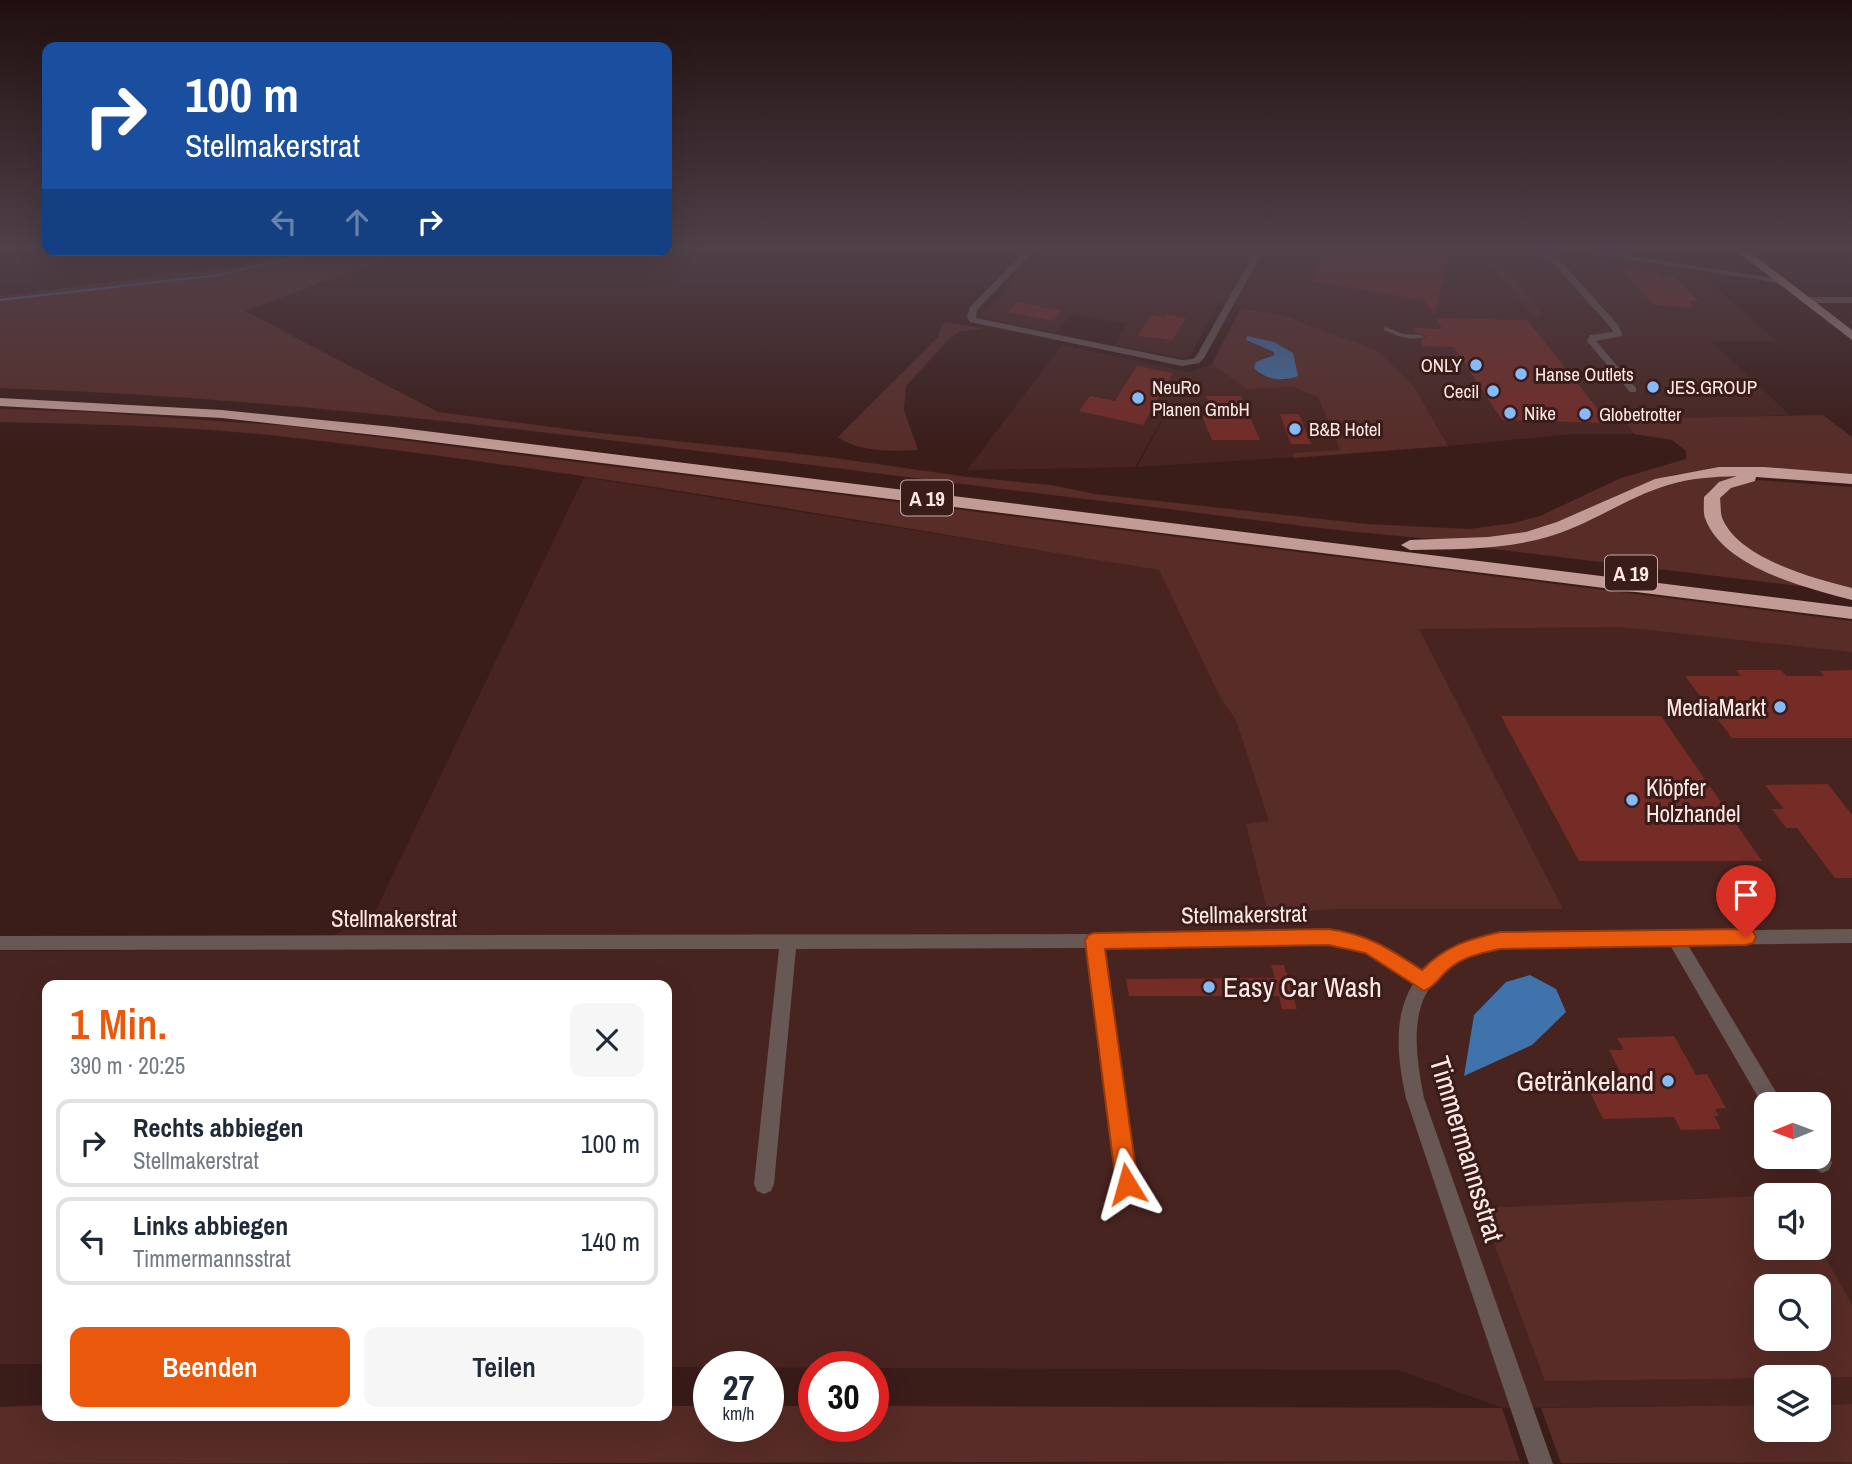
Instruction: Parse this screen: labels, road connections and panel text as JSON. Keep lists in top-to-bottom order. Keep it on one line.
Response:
{"streets":{"highway":["A 19"],"street":["Stellmakerstrat","Timmermannsstrat"]},"crossings":[["Stellmakerstrat","Timmermannsstrat"]],"places":["ONLY","Hanse Outlets","JES.GROUP","Cecil","NeuRo Planen GmbH","Nike","Globetrotter","B&B Hotel","MediaMarkt","Klöpfer Holzhandel","Easy Car Wash","Getränkeland"],"north":"left","page":{"turn":["100 m","Stellmakerstrat"],"heading":["1 Min.","390 m · 20:25"],"list":[{"name":"Rechts abbiegen","note":"Stellmakerstrat","value":"100 m"},{"name":"Links abbiegen","note":"Timmermannsstrat","value":"140 m"}],"buttons":["Beenden","Teilen"],"speed":"27 km/h","limit":"30"}}
